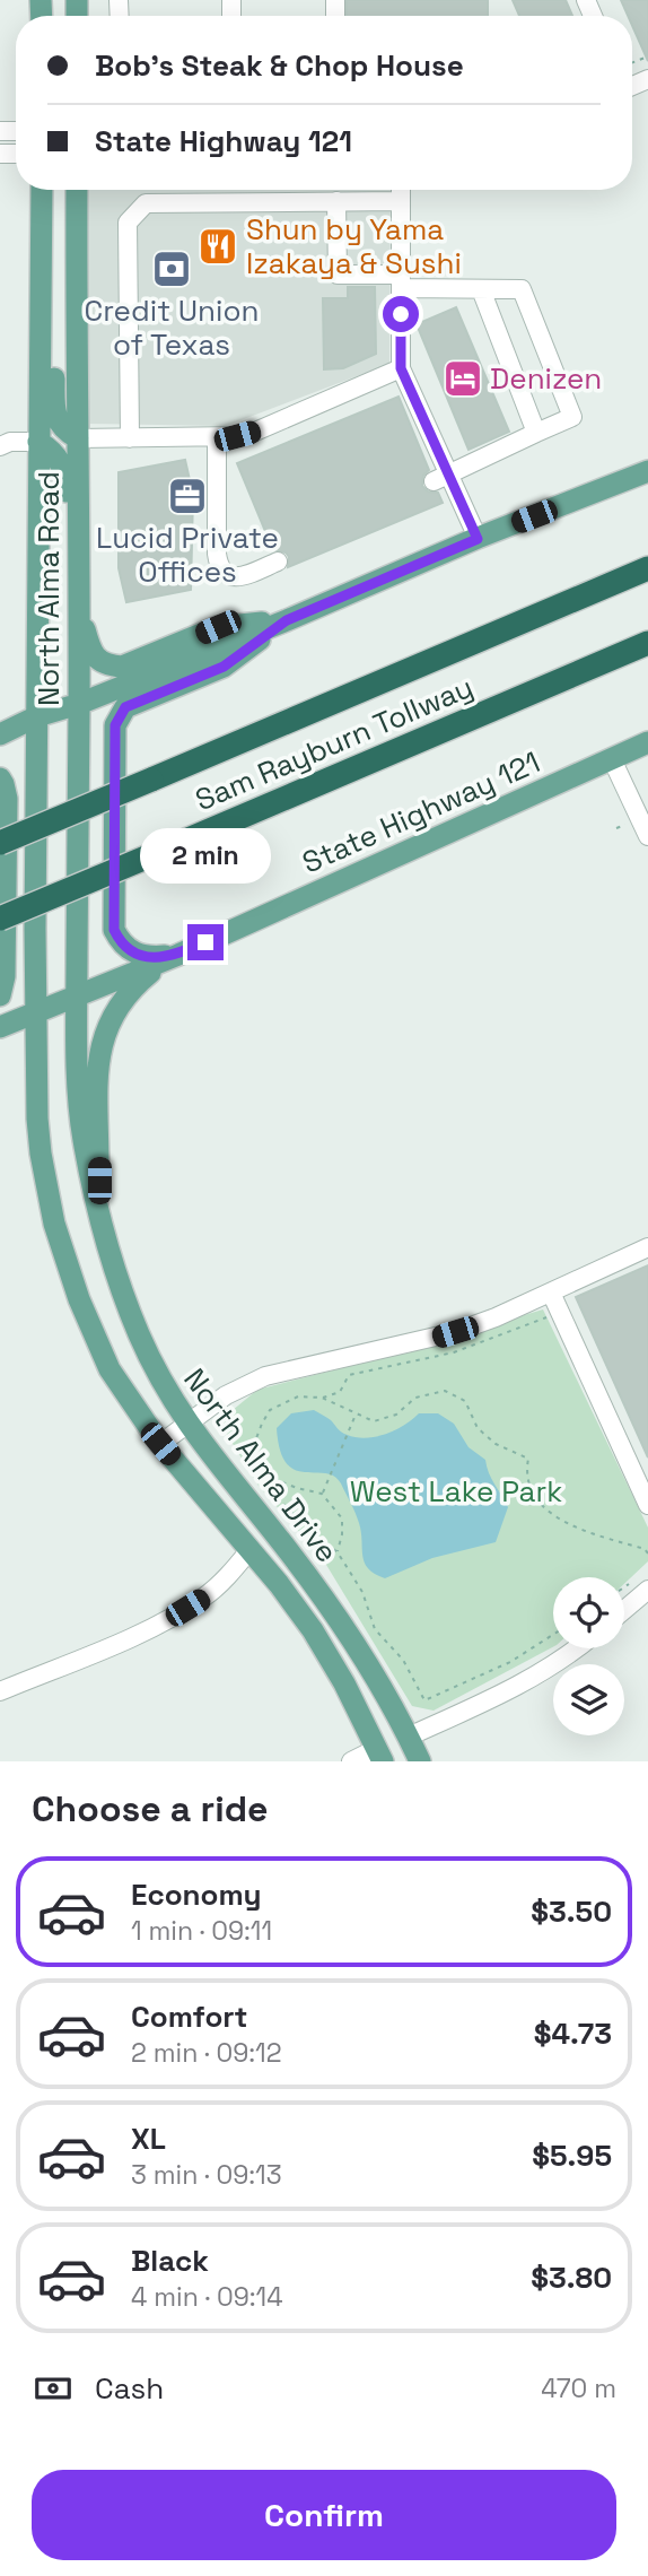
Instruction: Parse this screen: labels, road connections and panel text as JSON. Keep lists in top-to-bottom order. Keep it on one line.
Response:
{"streets":{"highway":["Sam Rayburn Tollway"],"main road":["North Alma Road","State Highway 121","North Alma Drive"]},"crossings":[["North Alma Road","State Highway 121"],["North Alma Road","North Alma Drive"],["State Highway 121","North Alma Drive"]],"parks":["West Lake Park"],"places":{"restaurant":["Shun by Yama Izakaya & Sushi"],"bank":["Credit Union of Texas"],"hotel":["Denizen"],"office":["Lucid Private Offices"]},"page":{"banner":["Bob's Steak & Chop House","State Highway 121"],"bubble":"2 min","heading":"Choose a ride","list":[{"name":"Economy","note":"1 min · 09:11","value":"$3.50"},{"name":"Comfort","note":"2 min · 09:12","value":"$4.73"},{"name":"XL","note":"3 min · 09:13","value":"$5.95"},{"name":"Black","note":"4 min · 09:14","value":"$3.80"}],"pay":["Cash","470 m"],"buttons":"Confirm"}}
